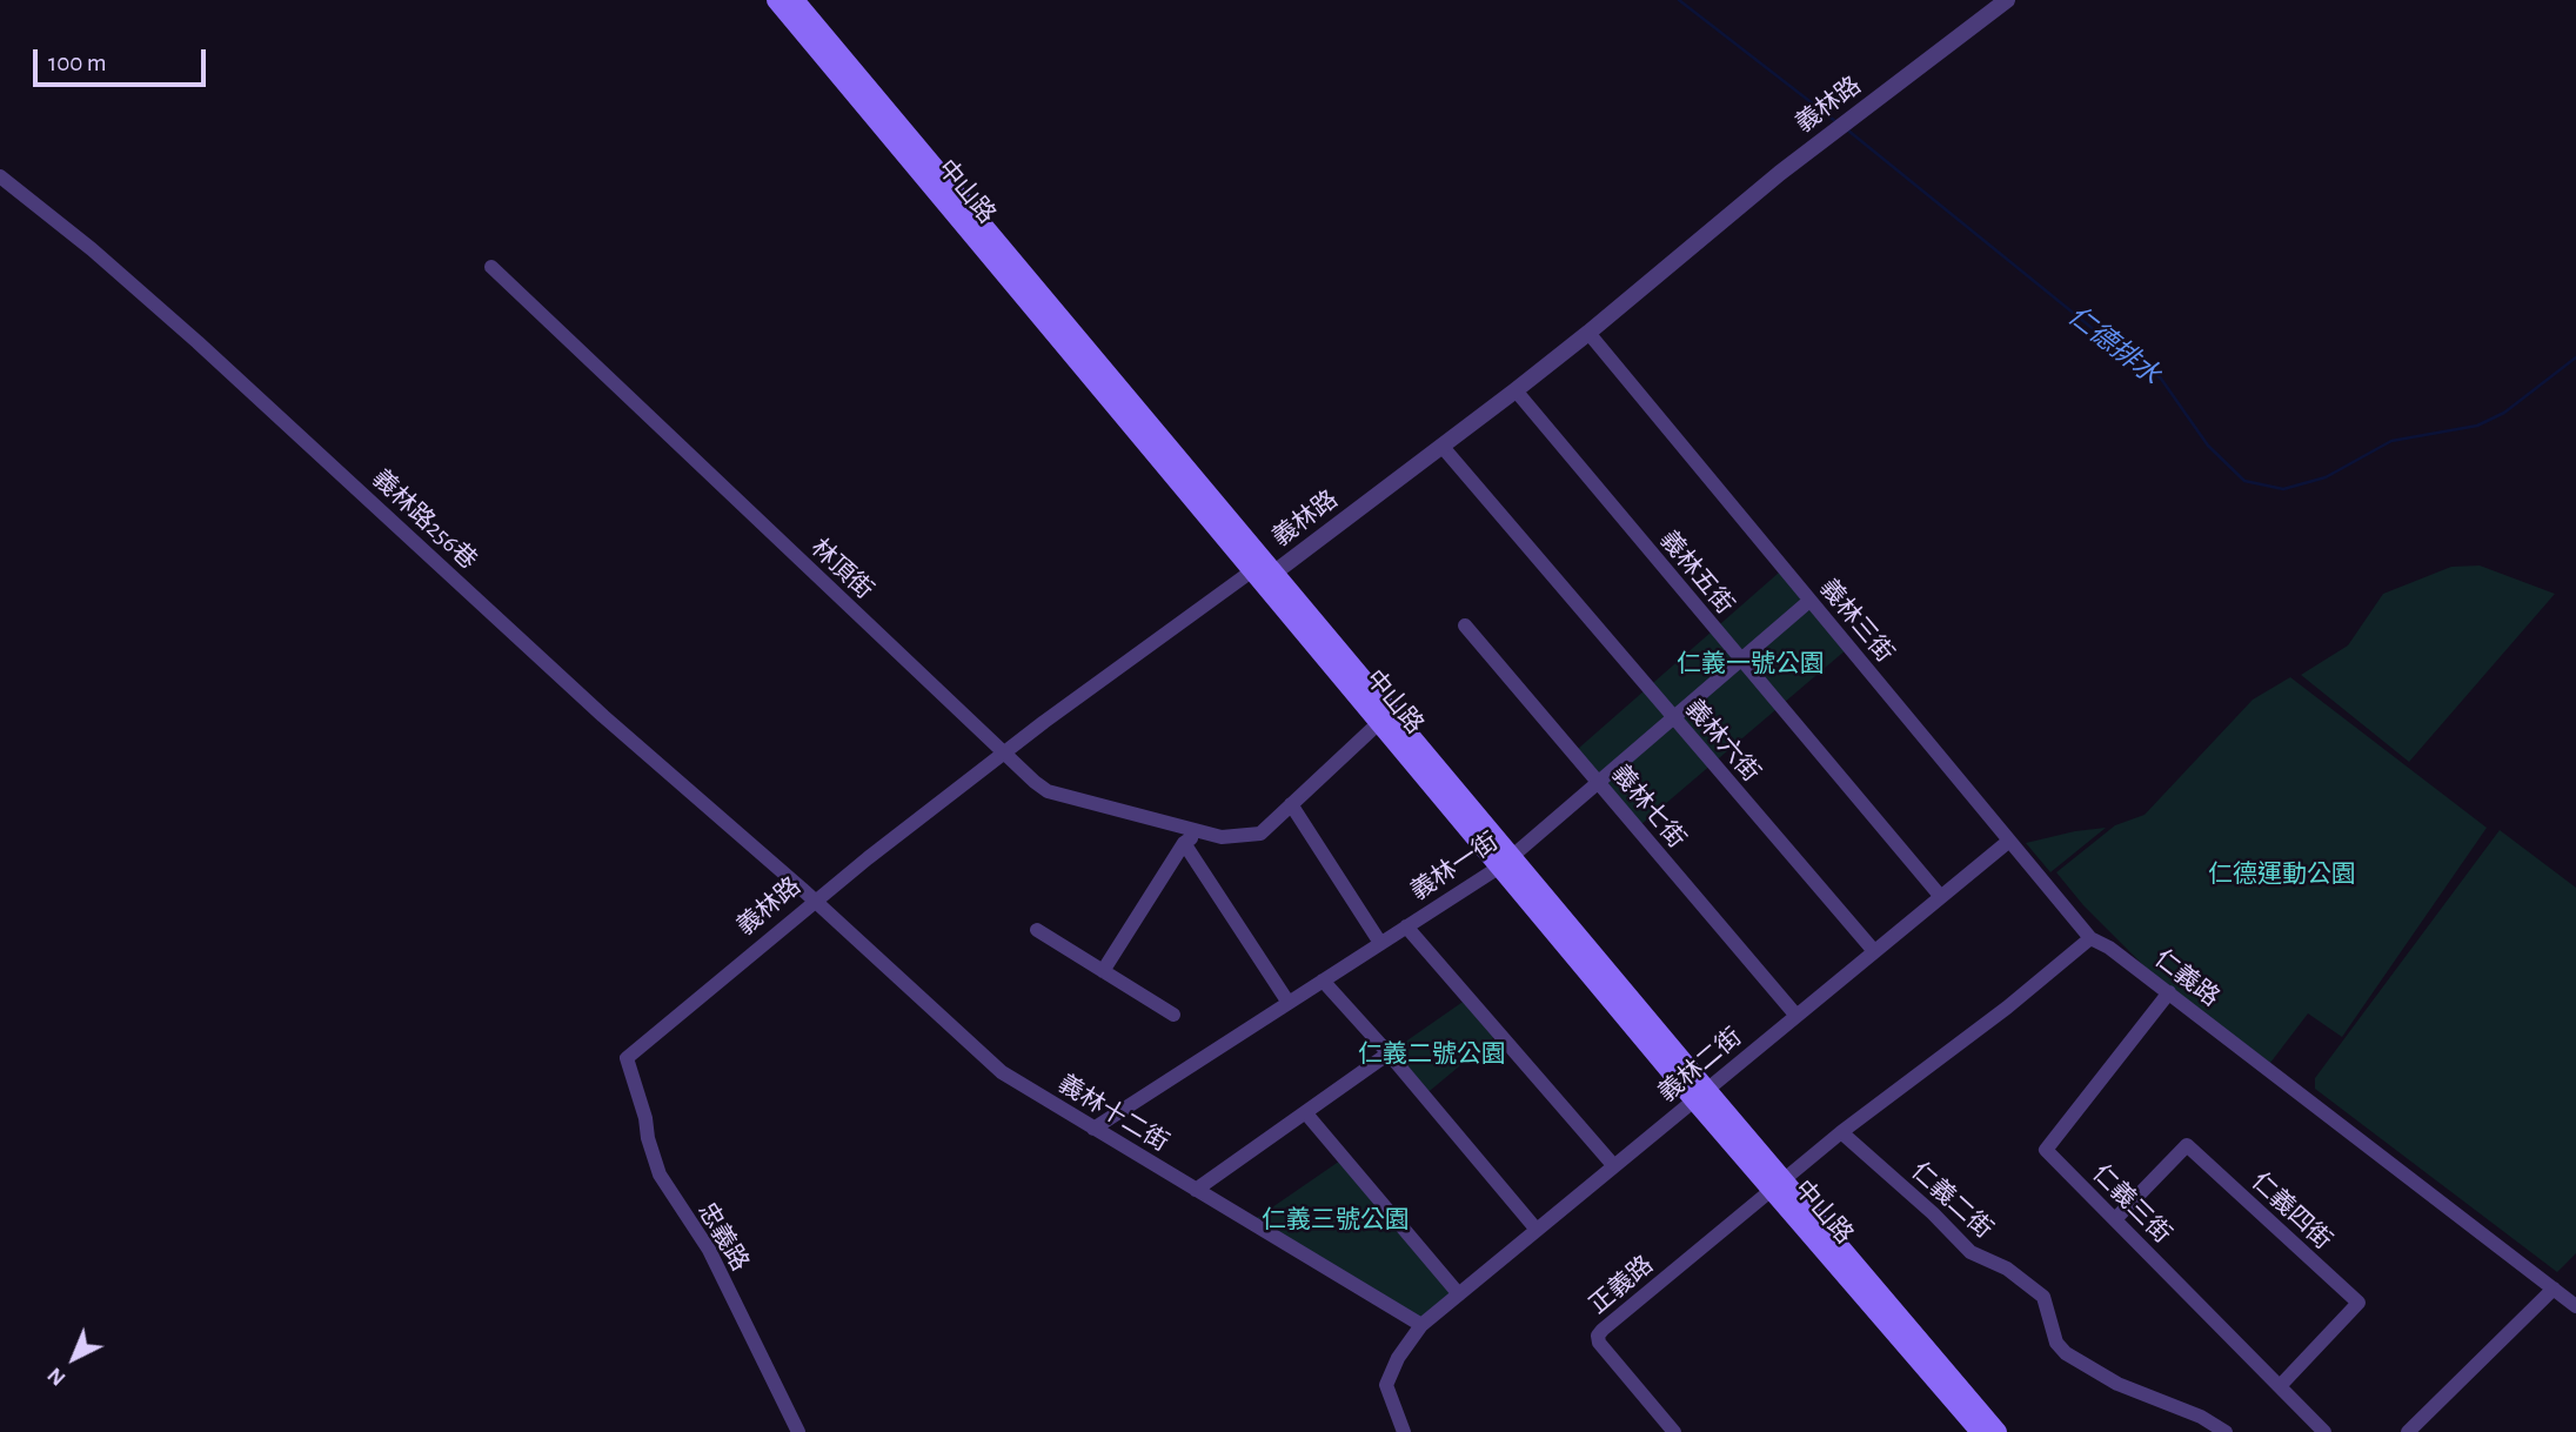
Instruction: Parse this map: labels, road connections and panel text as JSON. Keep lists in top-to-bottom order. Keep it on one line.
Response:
{"streets":{"main road":["中山路"],"street":["義林路","義林路256巷","林頂街","義林五街","義林三街","義林六街","義林七街","義林一街","仁義路","義林二街","義林十二街","仁義二街","仁義三街","仁義四街","忠義路","正義路"]},"crossings":[["義林路","中山路"],["義林路","義林路256巷"],["義林路","林頂街"],["義林路","義林五街"],["義林路","義林三街"],["義林路","義林六街"],["義林路","義林十二街"],["義林路","忠義路"],["中山路","林頂街"],["中山路","義林一街"],["中山路","義林二街"],["中山路","正義路"],["義林路256巷","義林十二街"],["義林五街","義林一街"],["義林五街","義林二街"],["義林三街","義林一街"],["義林三街","仁義路"],["義林三街","義林二街"],["義林六街","義林一街"],["義林六街","義林二街"],["義林七街","義林一街"],["義林七街","義林二街"],["義林一街","義林十二街"],["仁義路","仁義三街"],["義林二街","義林十二街"],["仁義三街","仁義四街"]],"water":["仁德排水"],"parks":["仁義一號公園","仁德運動公園","仁義二號公園","仁義三號公園"],"scale_bar":"100 m","north":"bottom left"}
